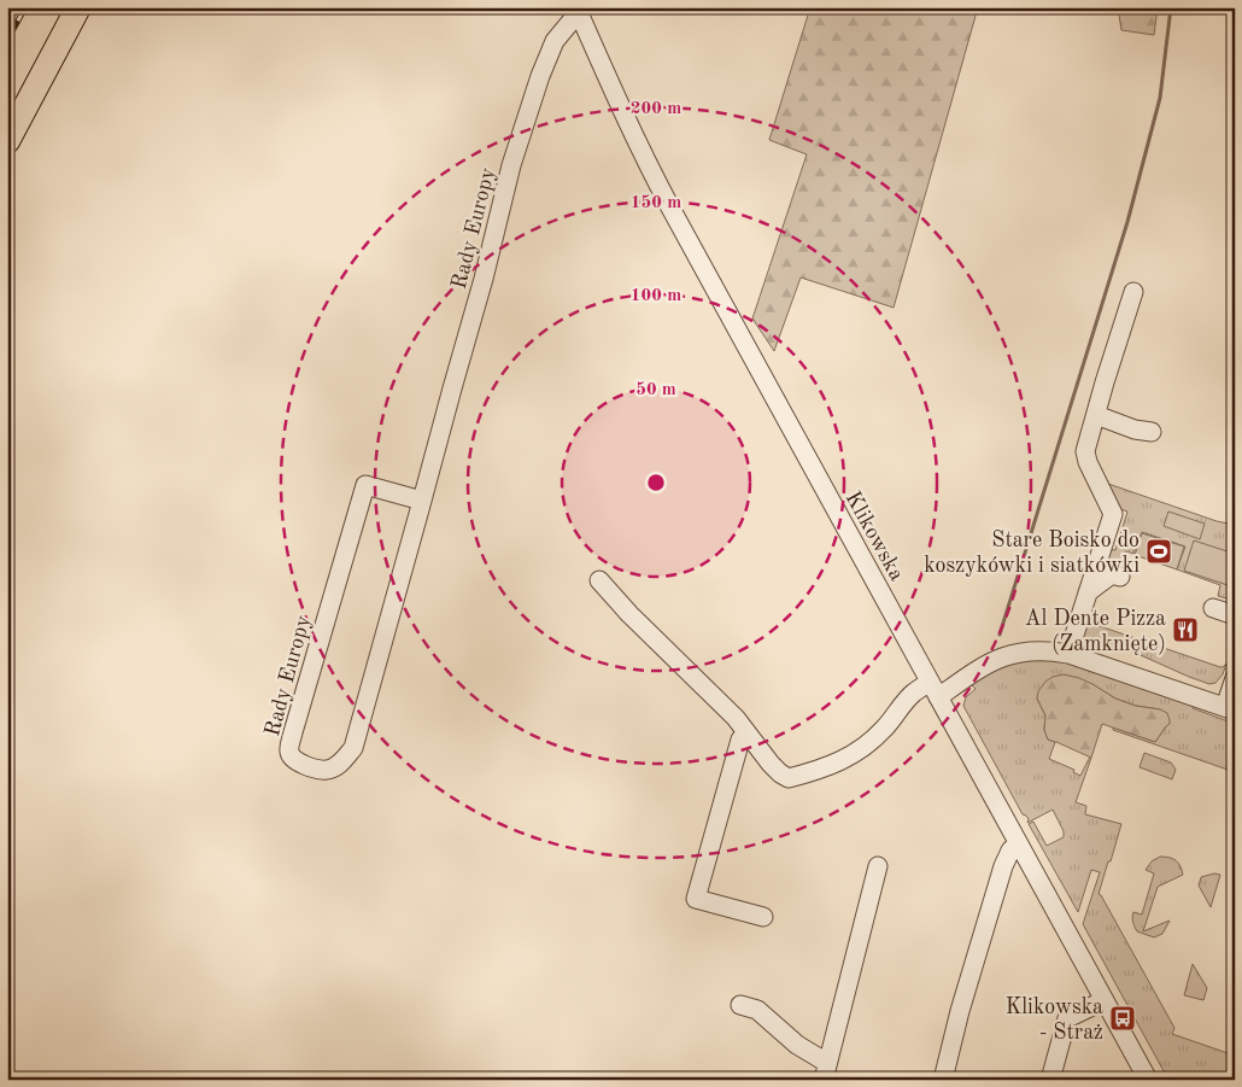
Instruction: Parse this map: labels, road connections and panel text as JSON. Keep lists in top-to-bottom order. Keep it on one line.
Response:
{"streets":{"street":["Rady Europy","Klikowska"]},"crossings":[["Rady Europy","Klikowska"]],"places":{"sports":["Stare Boisko do koszykówki i siatkówki"],"restaurant":["Al Dente Pizza (Zamknięte)"],"bus stop":["Klikowska - Straż"]},"rings":["200 m","150 m","100 m","50 m"]}
